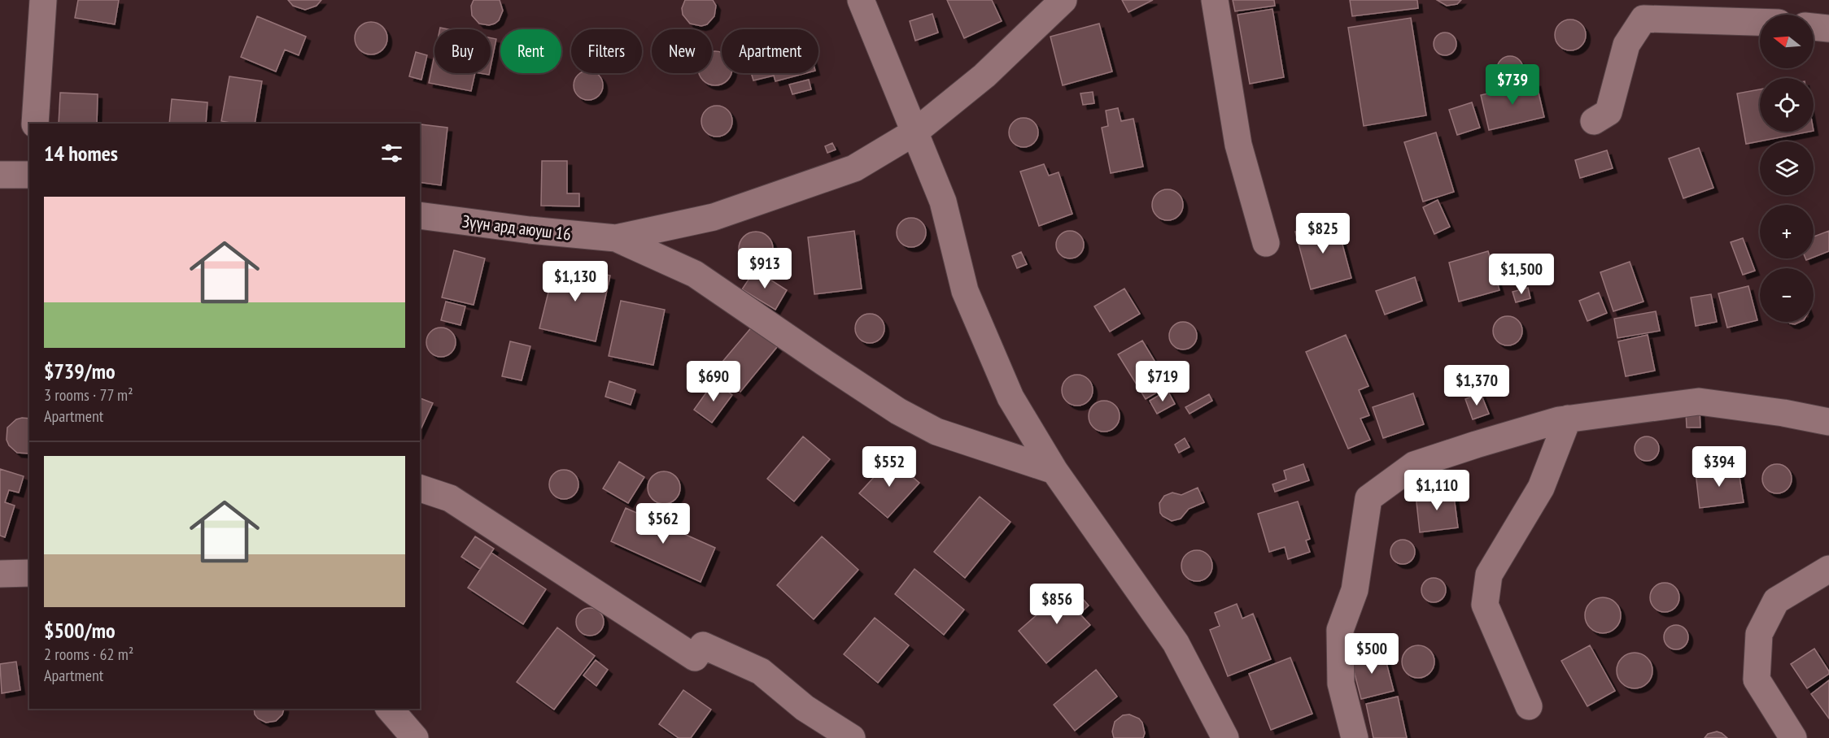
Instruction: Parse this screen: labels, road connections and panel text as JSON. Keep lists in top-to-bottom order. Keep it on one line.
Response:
{"streets":{"street":["Зүүн ард аюуш 16"]},"north":"left","page":{"map_buttons":["+","−"],"chip":["Buy","Rent","Filters","New","Apartment"],"price":["$739","$825","$913","$1,500","$1,130","$690","$719","$1,370","$552","$394","$1,110","$562","$856","$500"],"heading":"14 homes","list":[{"name":"$739/mo","note":"3 rooms · 77 m² · Apartment"},{"name":"$500/mo","note":"2 rooms · 62 m² · Apartment"}]}}
